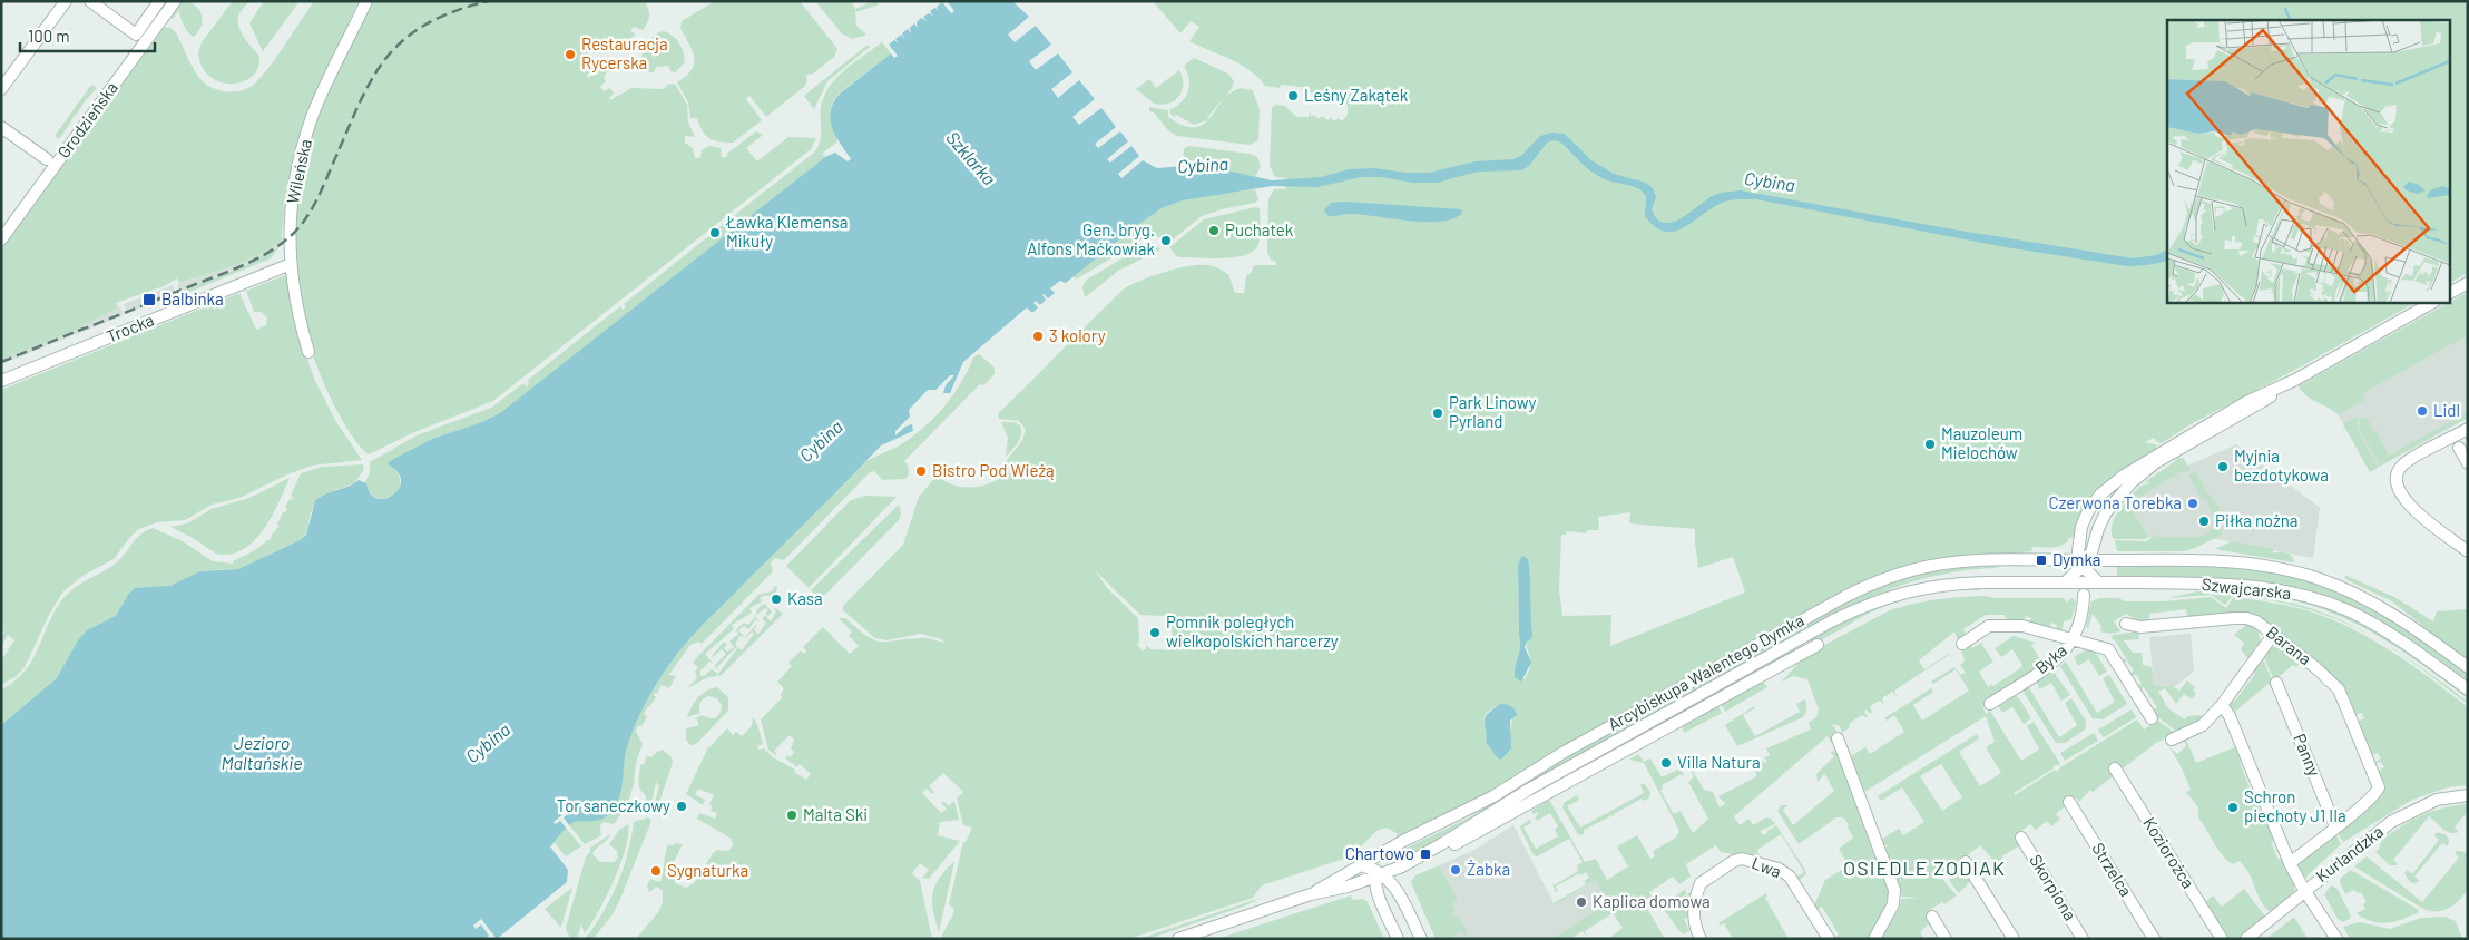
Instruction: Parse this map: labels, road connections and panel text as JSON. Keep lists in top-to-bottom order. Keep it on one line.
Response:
{"streets":{"street":["Grodzieńska","Wileńska","Trocka","Szwajcarska","Barana","Byka","Arcybiskupa Walentego Dymka","Panny","Koziorożca","Kurlandzka","Lwa","Strzelca","Skorpiona"]},"crossings":[["Wileńska","Trocka"],["Szwajcarska","Arcybiskupa Walentego Dymka"],["Barana","Panny"]],"districts":["OSIEDLE ZODIAK"],"water":["Szklarka","Cybina","Jezioro Maltańskie"],"places":{"other":["Restauracja Rycerska","Leśny Zakątek","Puchatek","Ławka Klemensa Mikuły","Gen. bryg. Alfons Maćkowiak","3 kolory","Lidl","Park Linowy Pyrland","Mauzoleum Mielochów","Myjnia bezdotykowa","Bistro Pod Wieżą","Czerwona Torebka","Piłka nożna","Kasa","Pomnik poległych wielkopolskich harcerzy","Villa Natura","Tor saneczkowy","Schron piechoty J1 IIa","Malta Ski","Żabka","Sygnaturka","Kaplica domowa"],"transit":["Balbinka","Dymka","Chartowo"]},"scale_bar":"100 m"}
